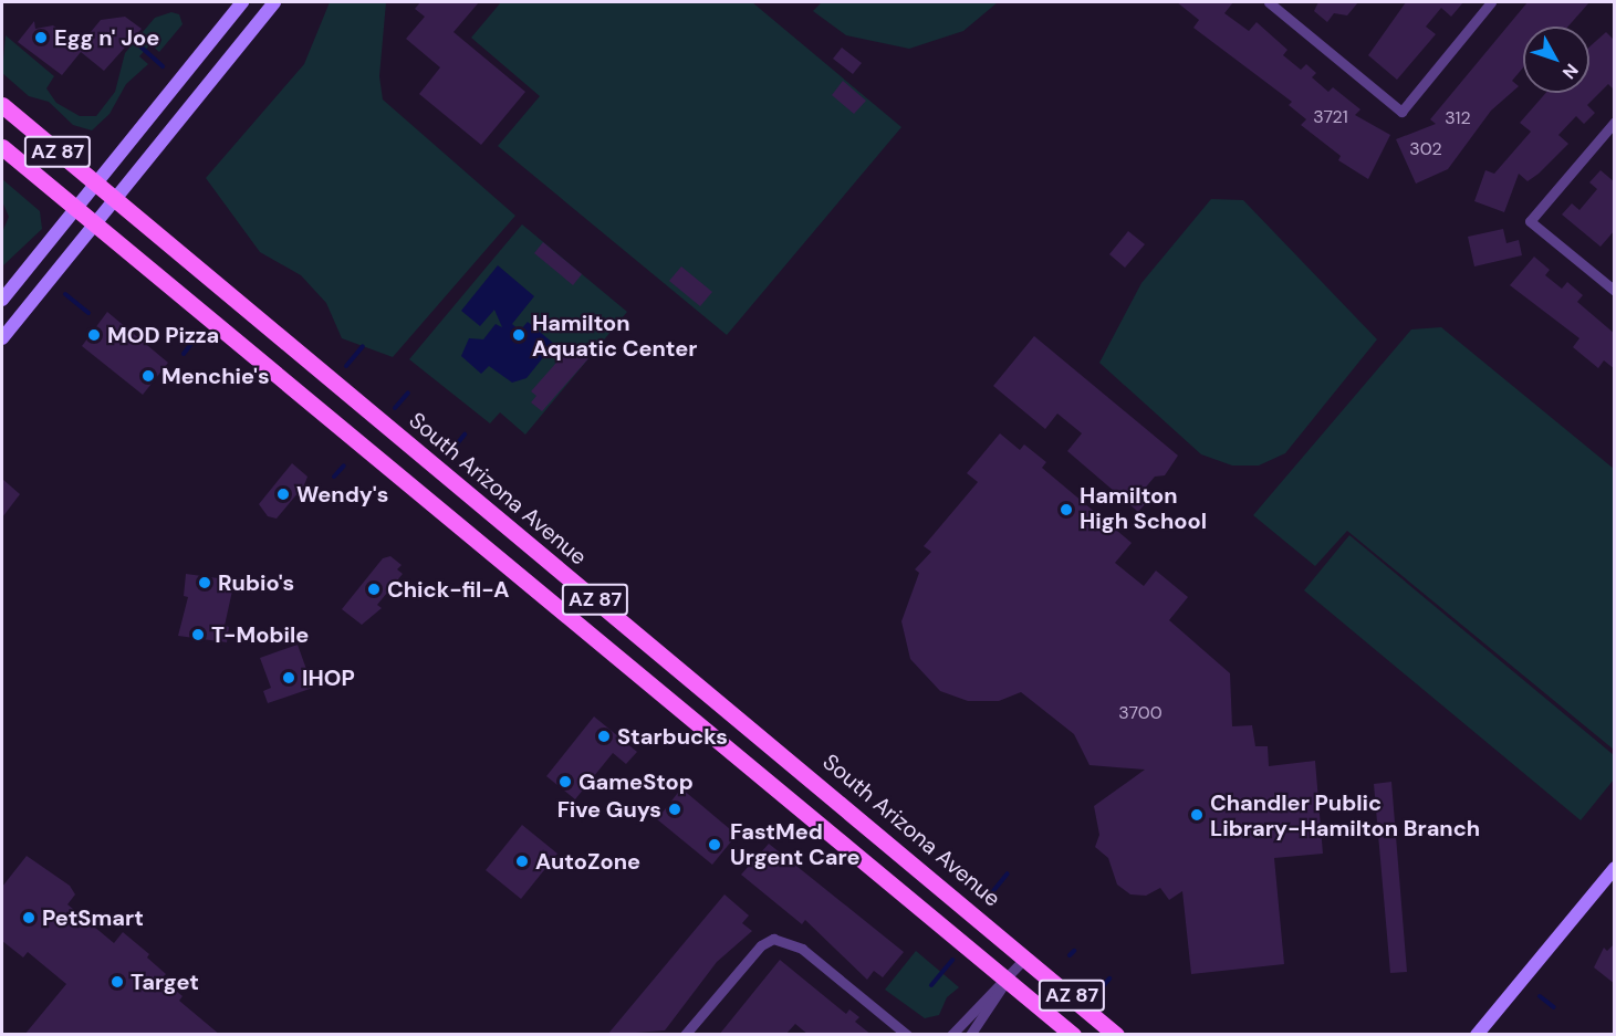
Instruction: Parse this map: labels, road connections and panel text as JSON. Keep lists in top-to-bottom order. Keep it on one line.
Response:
{"streets":{"main road":["AZ 87","South Arizona Avenue"]},"places":["Egg n' Joe","MOD Pizza","Hamilton Aquatic Center","Menchie's","Wendy's","Hamilton High School","Rubio's","Chick-fil-A","T-Mobile","IHOP","Starbucks","GameStop","Five Guys","Chandler Public Library-Hamilton Branch","FastMed Urgent Care","AutoZone","PetSmart","Target"],"house_numbers":["3721","312","302","3700"],"north":"bottom right"}
